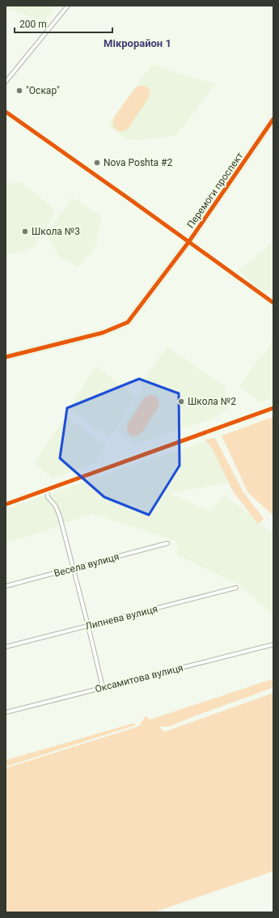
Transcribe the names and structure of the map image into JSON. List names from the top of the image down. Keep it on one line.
{"streets":{"street":["Перемоги проспект","Весела вулиця","Липнева вулиця","Оксамитова вулиця"]},"districts":["Мікрорайон 1"],"places":["\"Оскар\"","Nova Poshta #2","Школа №3","Школа №2"],"scale_bar":"200 m"}
